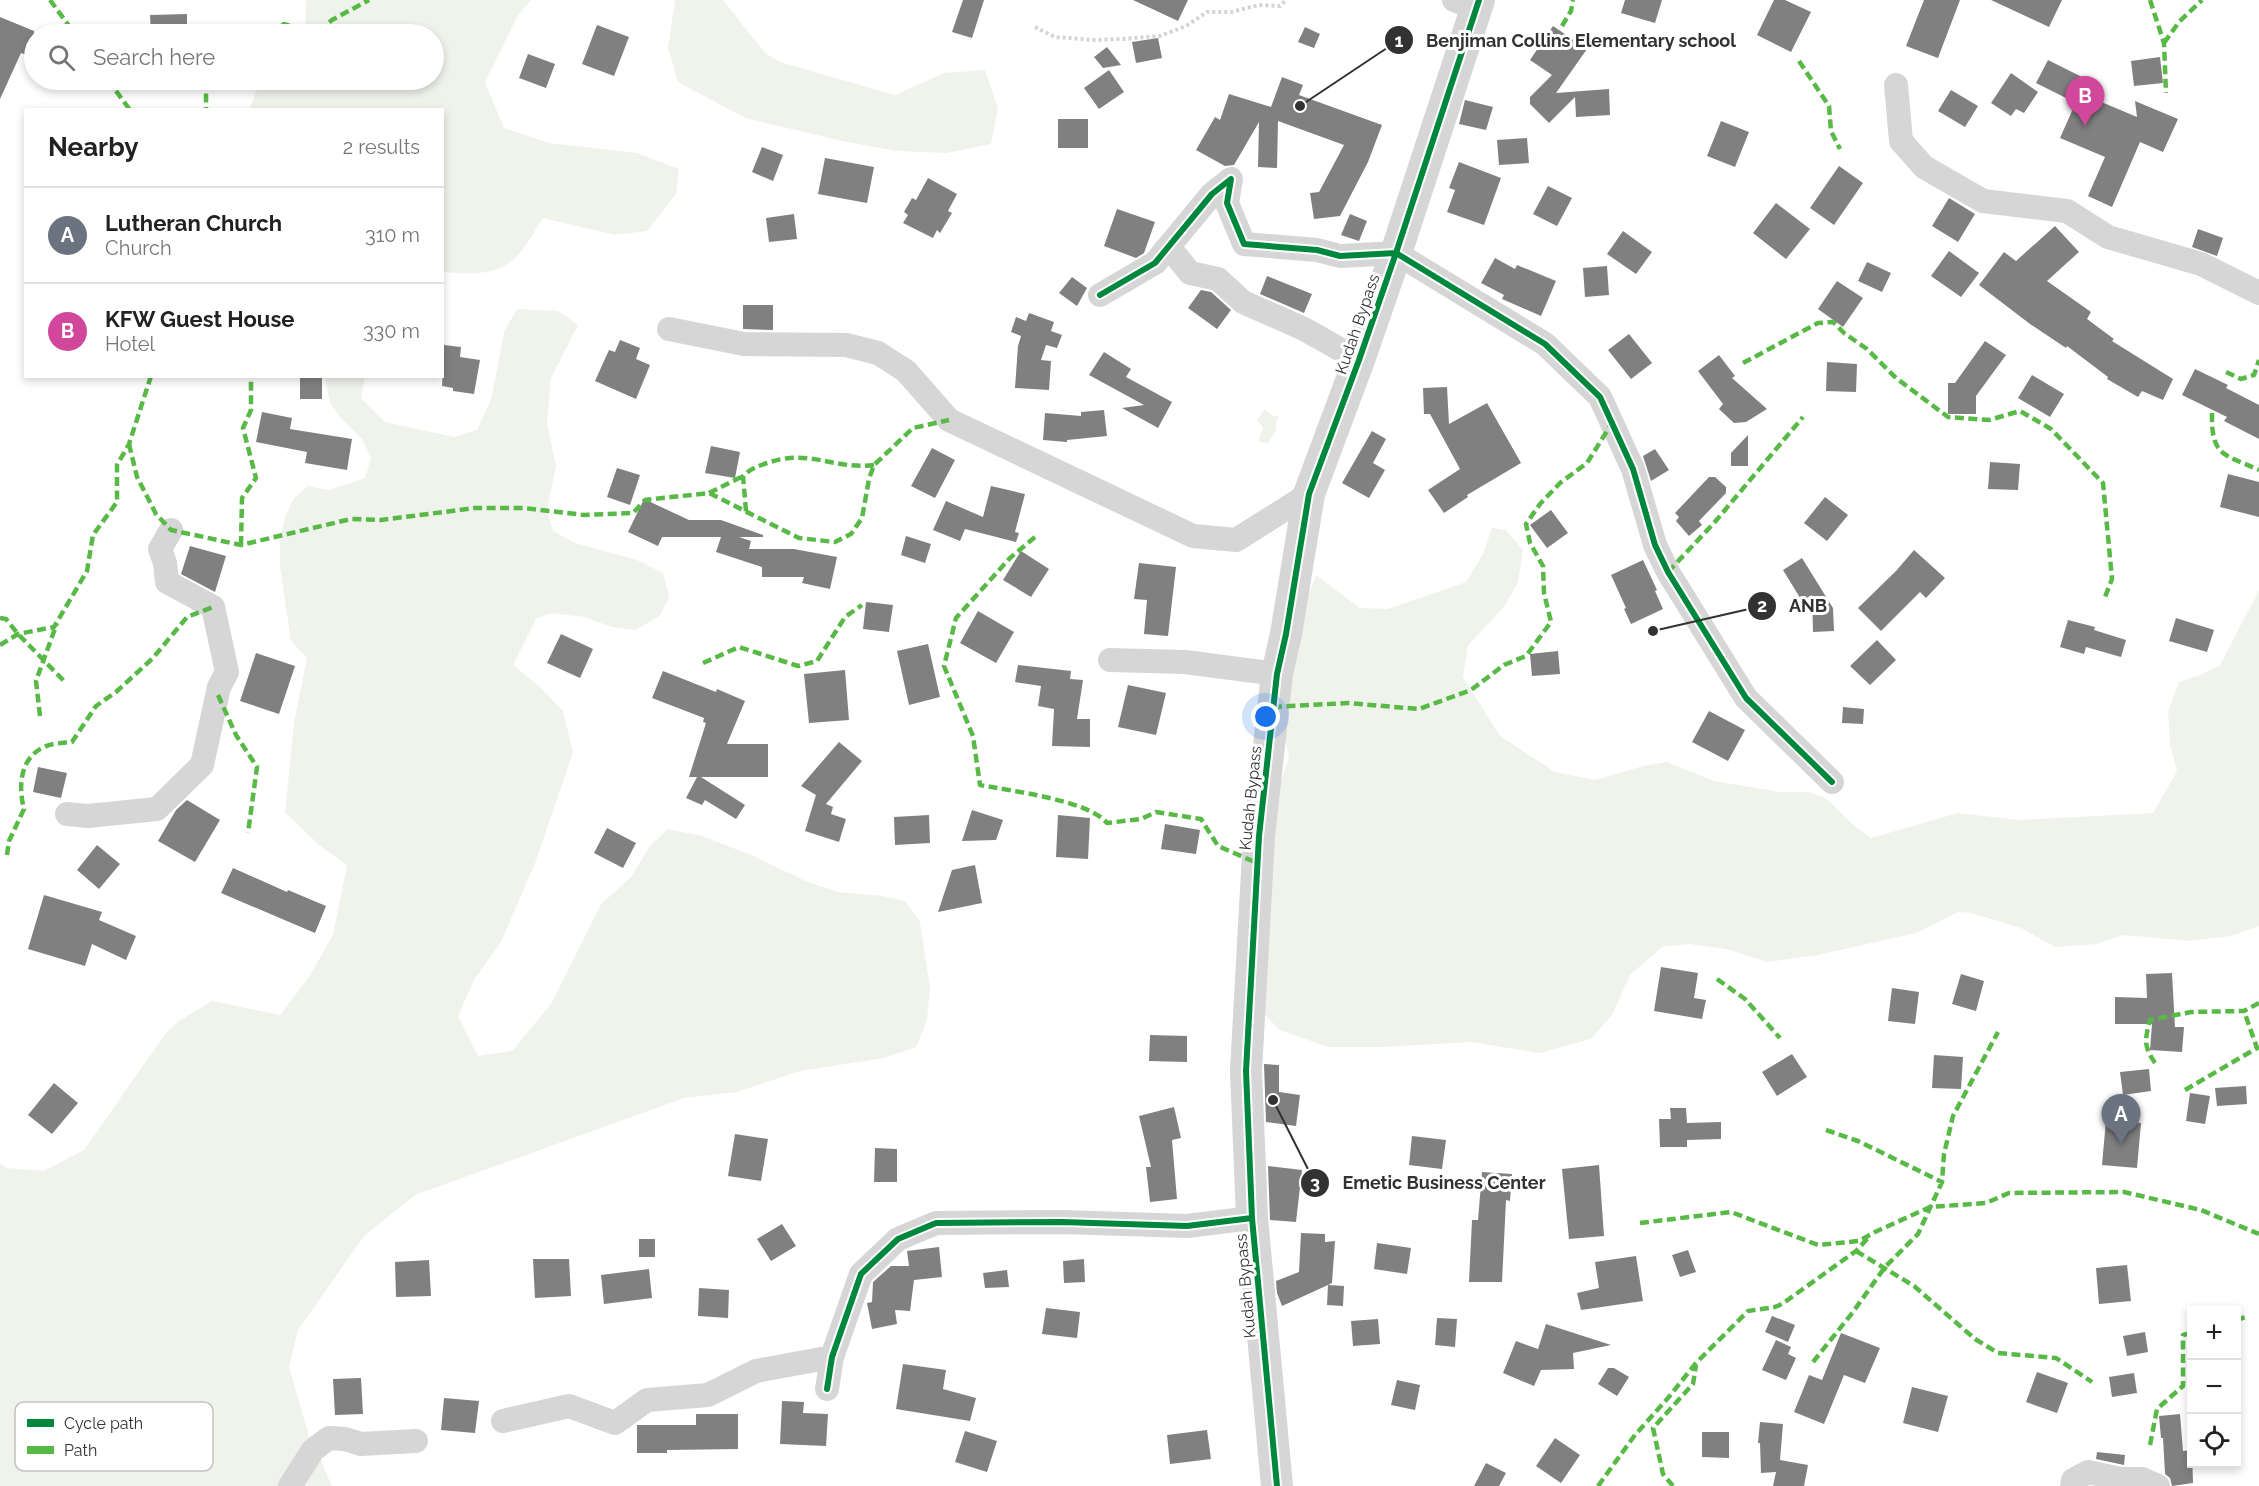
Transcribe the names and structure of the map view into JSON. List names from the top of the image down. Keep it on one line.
{"streets":{"street":["Kudah Bypass"]},"places":["Benjiman Collins Elementary school","ANB","Emetic Business Center"],"legend":["Cycle path","Path"],"page":{"search":"Search here","pins":["B","A"],"heading":["Nearby","2 results"],"list":[{"mark":"A","name":"Lutheran Church","note":"Church","value":"310 m"},{"mark":"B","name":"KFW Guest House","note":"Hotel","value":"330 m"}],"map_buttons":["+","−"]}}
